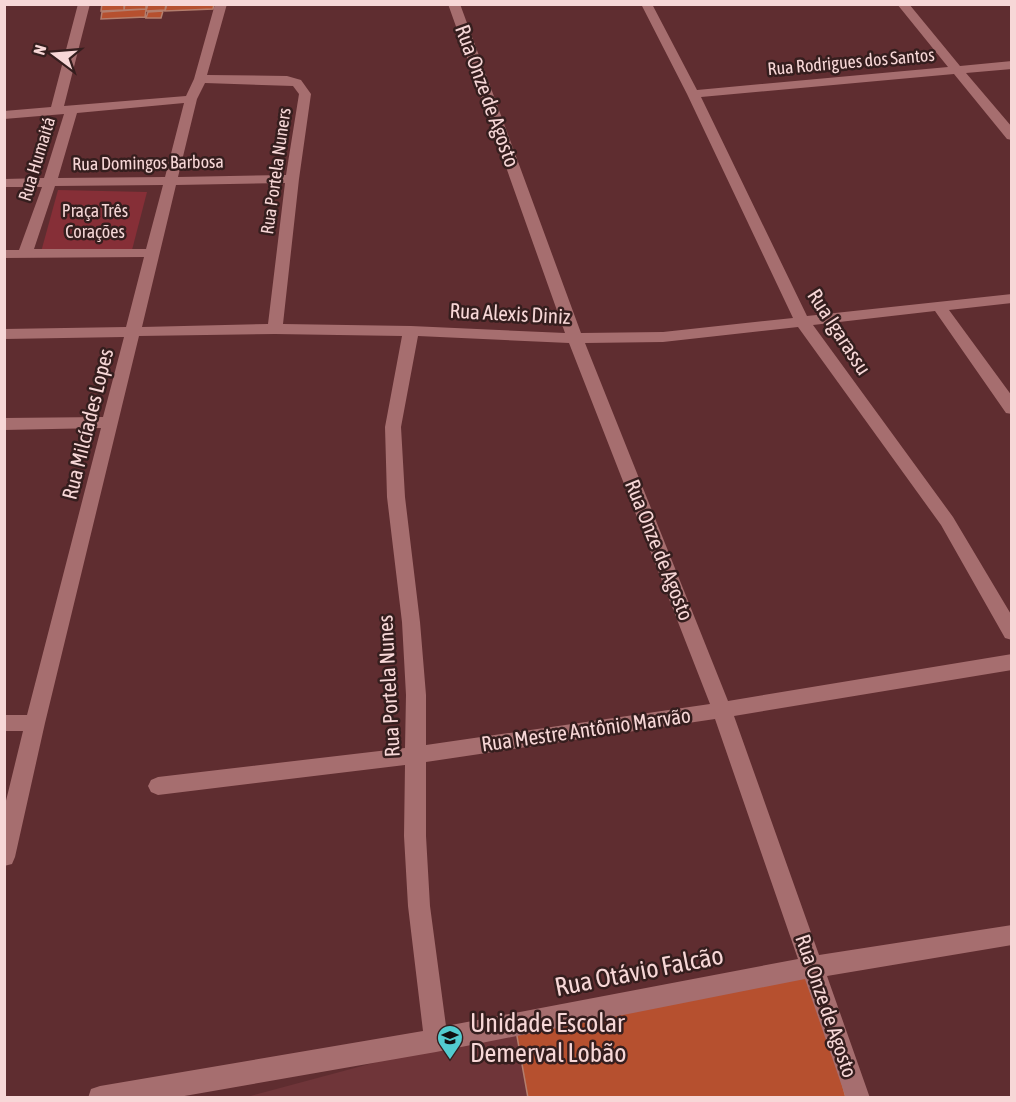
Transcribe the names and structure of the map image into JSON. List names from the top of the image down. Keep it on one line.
{"streets":{"street":["Rua Rodrigues dos Santos","Rua Onze de Agosto","Rua Humaitá","Rua Domingos Barbosa","Rua Portela Nuners","Rua Alexis Diniz","Rua Igarassu","Rua Milcíades Lopes","Rua Portela Nunes","Rua Mestre Antônio Marvão","Rua Otávio Falcão"]},"crossings":[["Rua Rodrigues dos Santos","Rua Igarassu"],["Rua Onze de Agosto","Rua Alexis Diniz"],["Rua Onze de Agosto","Rua Mestre Antônio Marvão"],["Rua Onze de Agosto","Rua Otávio Falcão"],["Rua Humaitá","Rua Domingos Barbosa"],["Rua Domingos Barbosa","Rua Portela Nuners"],["Rua Domingos Barbosa","Rua Milcíades Lopes"],["Rua Portela Nuners","Rua Alexis Diniz"],["Rua Portela Nuners","Rua Milcíades Lopes"],["Rua Alexis Diniz","Rua Igarassu"],["Rua Alexis Diniz","Rua Milcíades Lopes"],["Rua Alexis Diniz","Rua Portela Nunes"],["Rua Portela Nunes","Rua Mestre Antônio Marvão"],["Rua Portela Nunes","Rua Otávio Falcão"]],"parks":["Praça Três Corações"],"places":{"school or university":["Unidade Escolar Demerval Lobão"]},"north":"left"}
